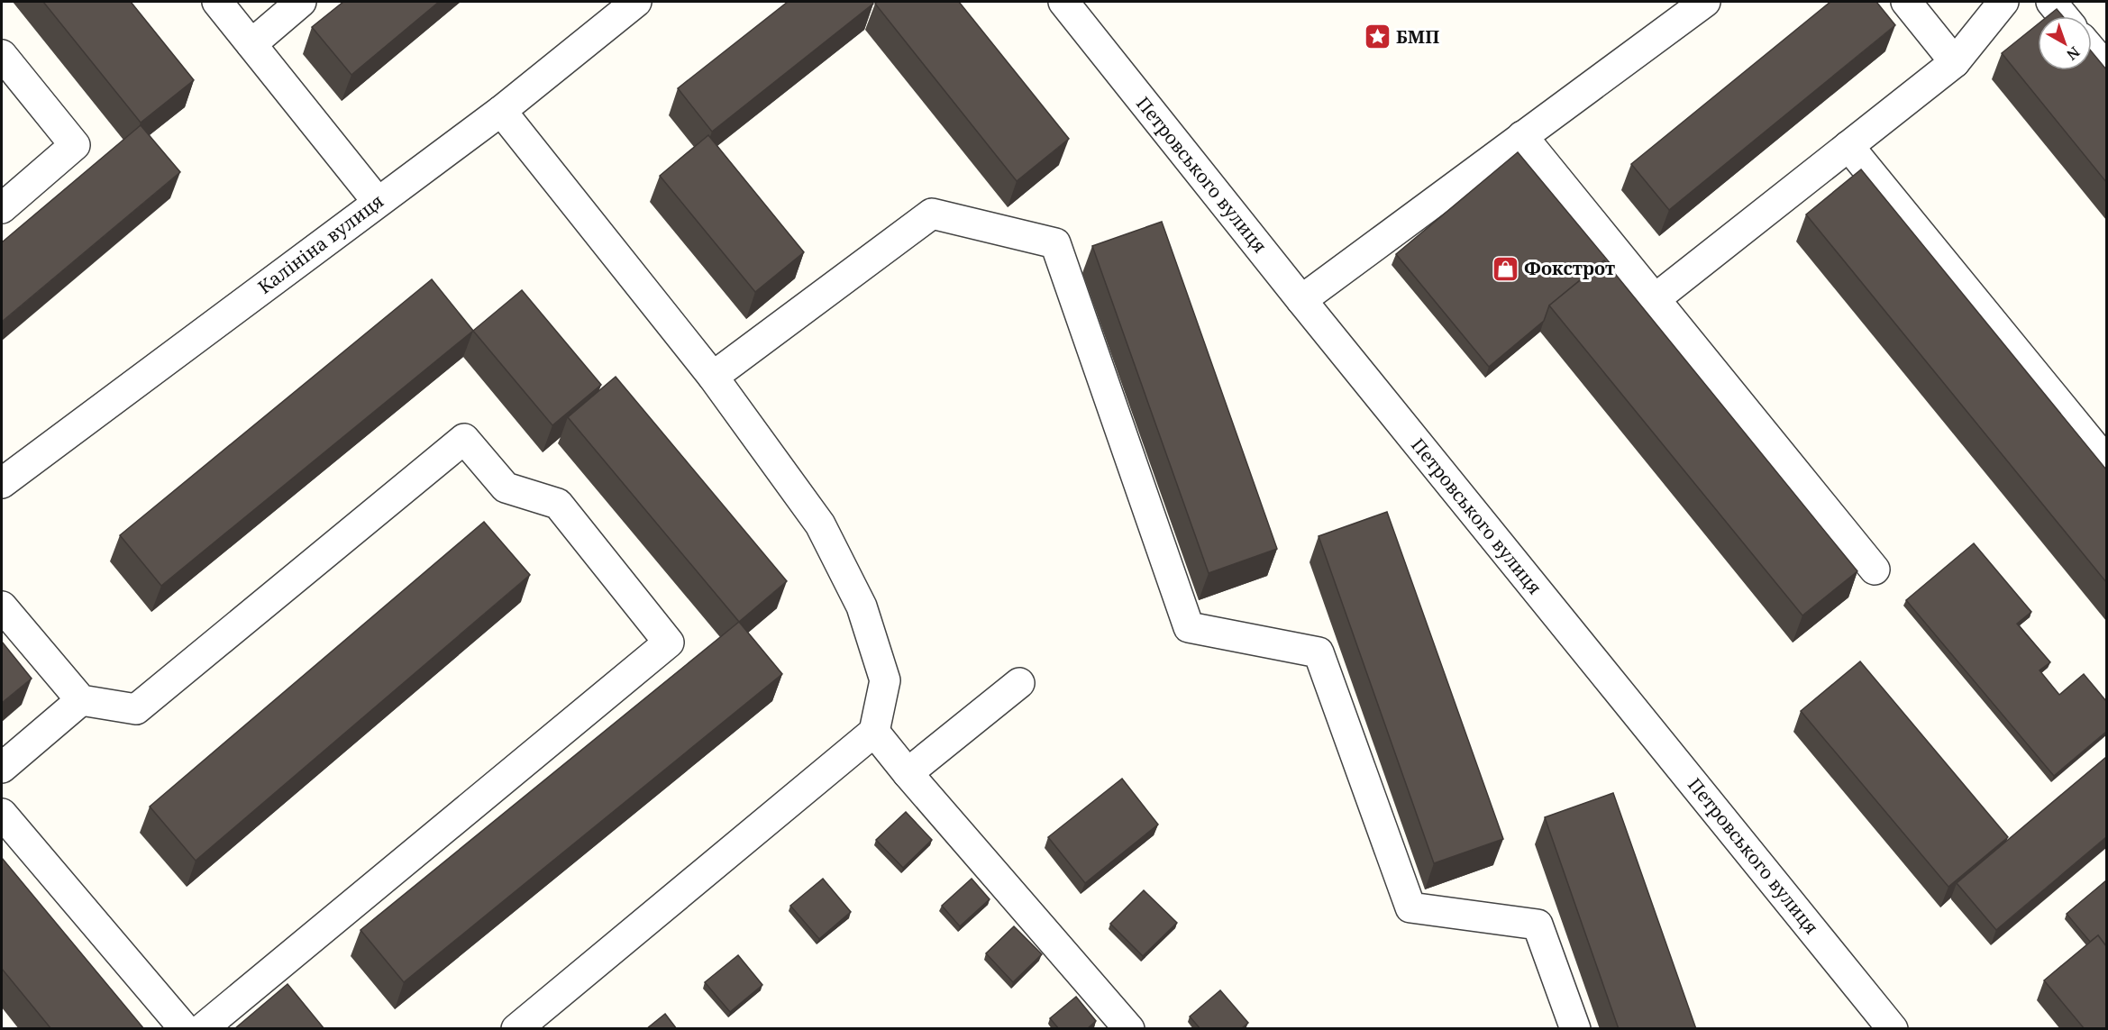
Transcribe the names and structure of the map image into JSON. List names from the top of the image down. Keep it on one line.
{"streets":{"street":["Петровського вулиця","Калініна вулиця"]},"places":{"place":["БМП"],"shop":["Фокстрот"]},"north":"bottom right"}
